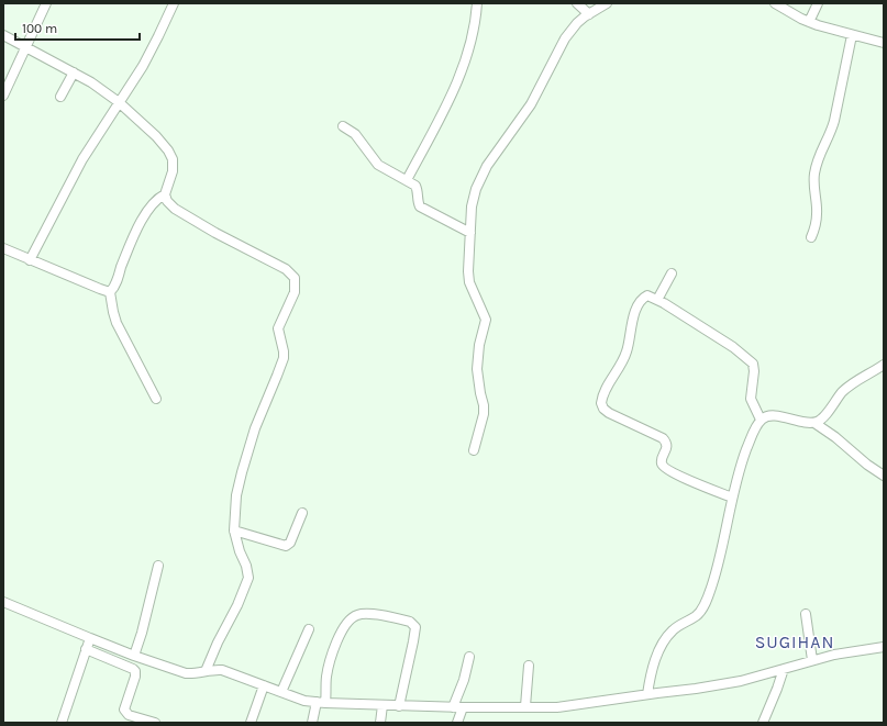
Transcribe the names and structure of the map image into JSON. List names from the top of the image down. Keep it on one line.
{"districts":["SUGIHAN"],"scale_bar":"100 m"}
